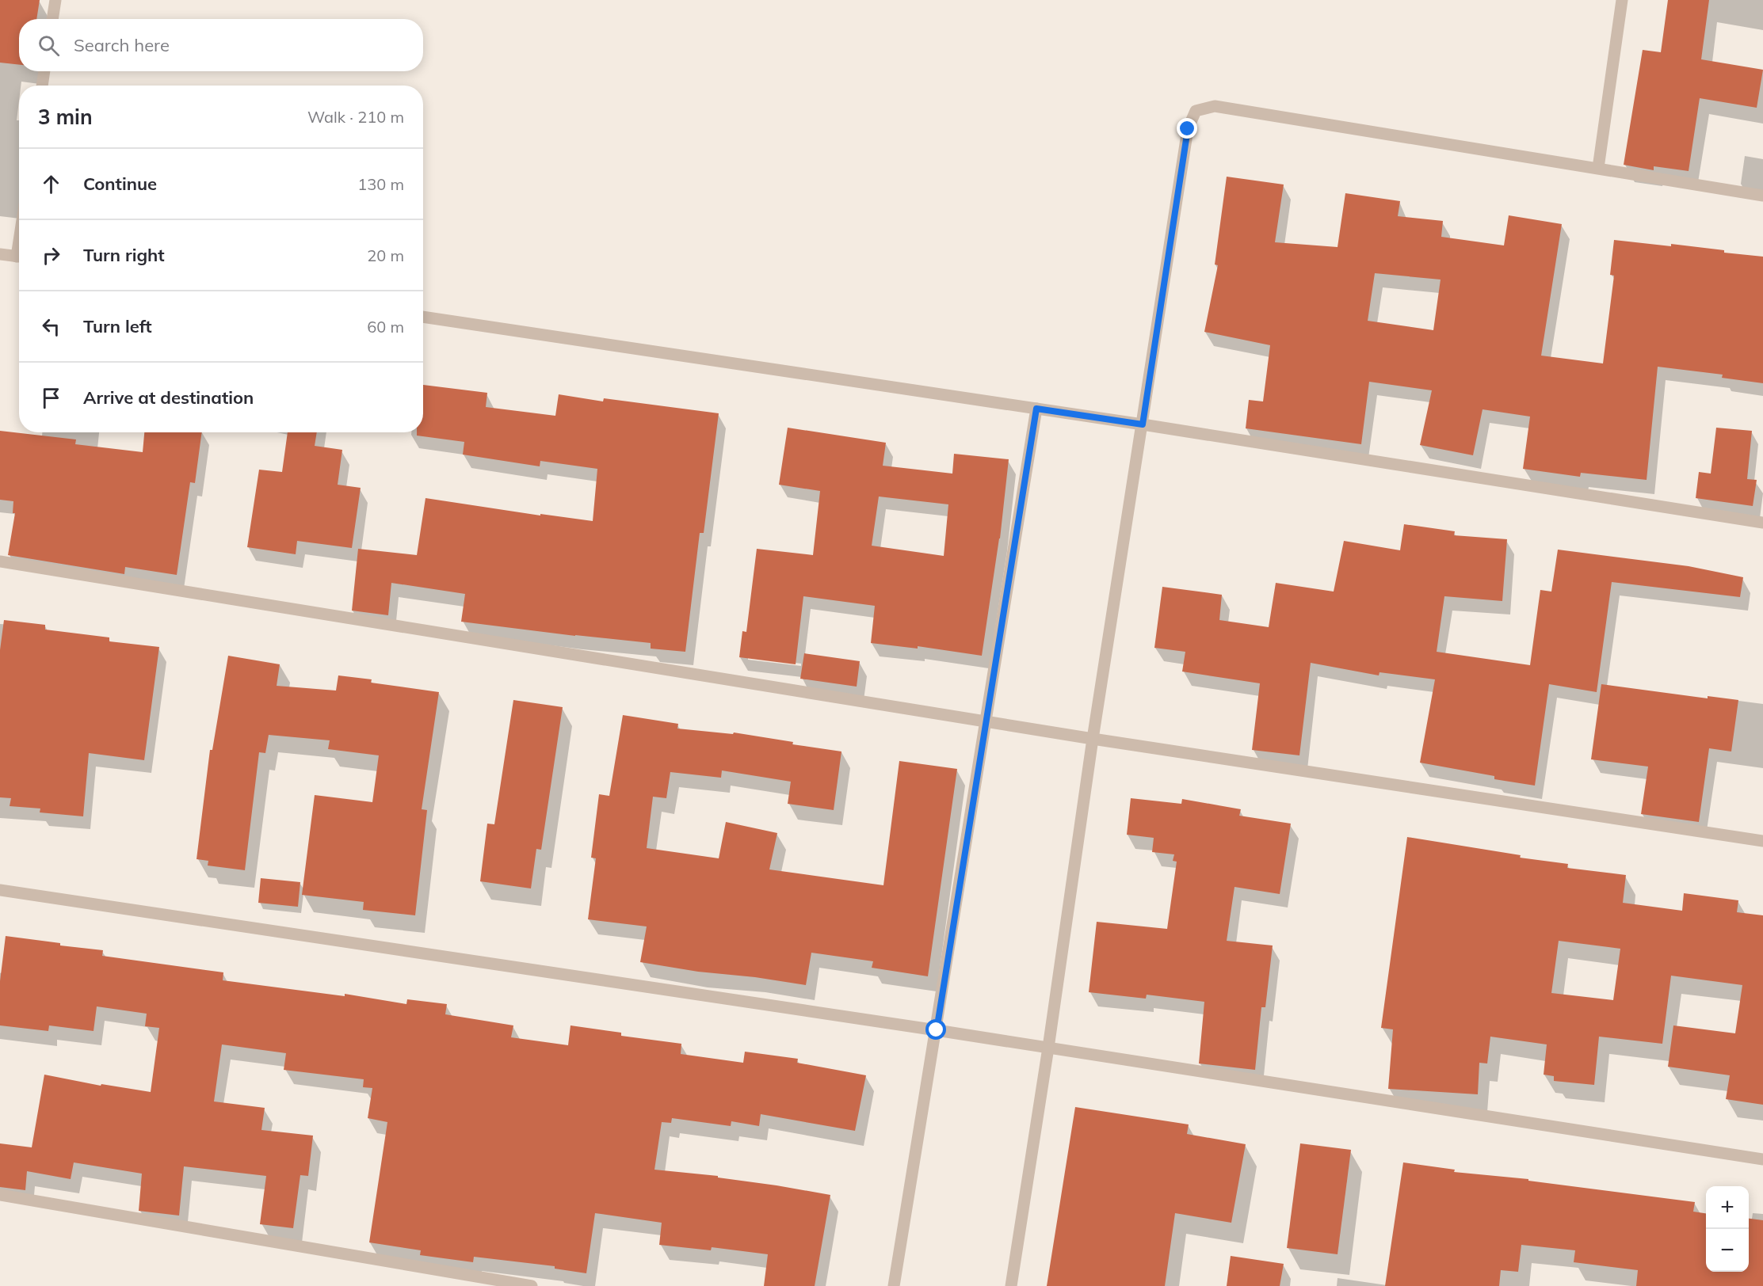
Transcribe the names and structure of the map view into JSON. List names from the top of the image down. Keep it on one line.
{"page":{"search":"Search here","heading":["3 min","Walk · 210 m"],"list":[["Continue","130 m"],["Turn right","20 m"],["Turn left","60 m"],"Arrive at destination"],"map_buttons":["+","−"]}}
